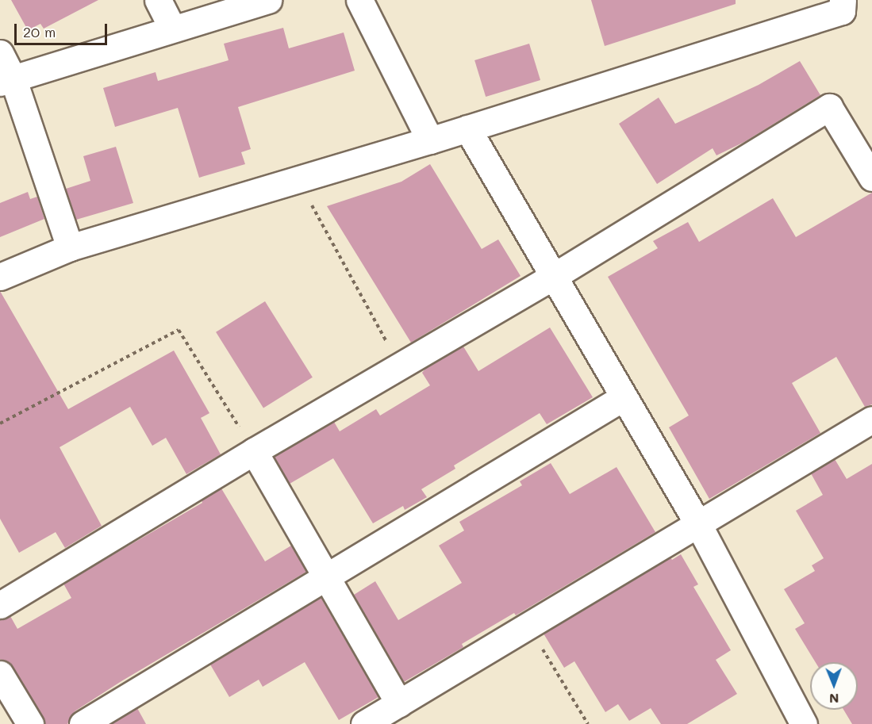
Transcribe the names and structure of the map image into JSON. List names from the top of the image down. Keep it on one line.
{"scale_bar":"20 m","north":"bottom"}
